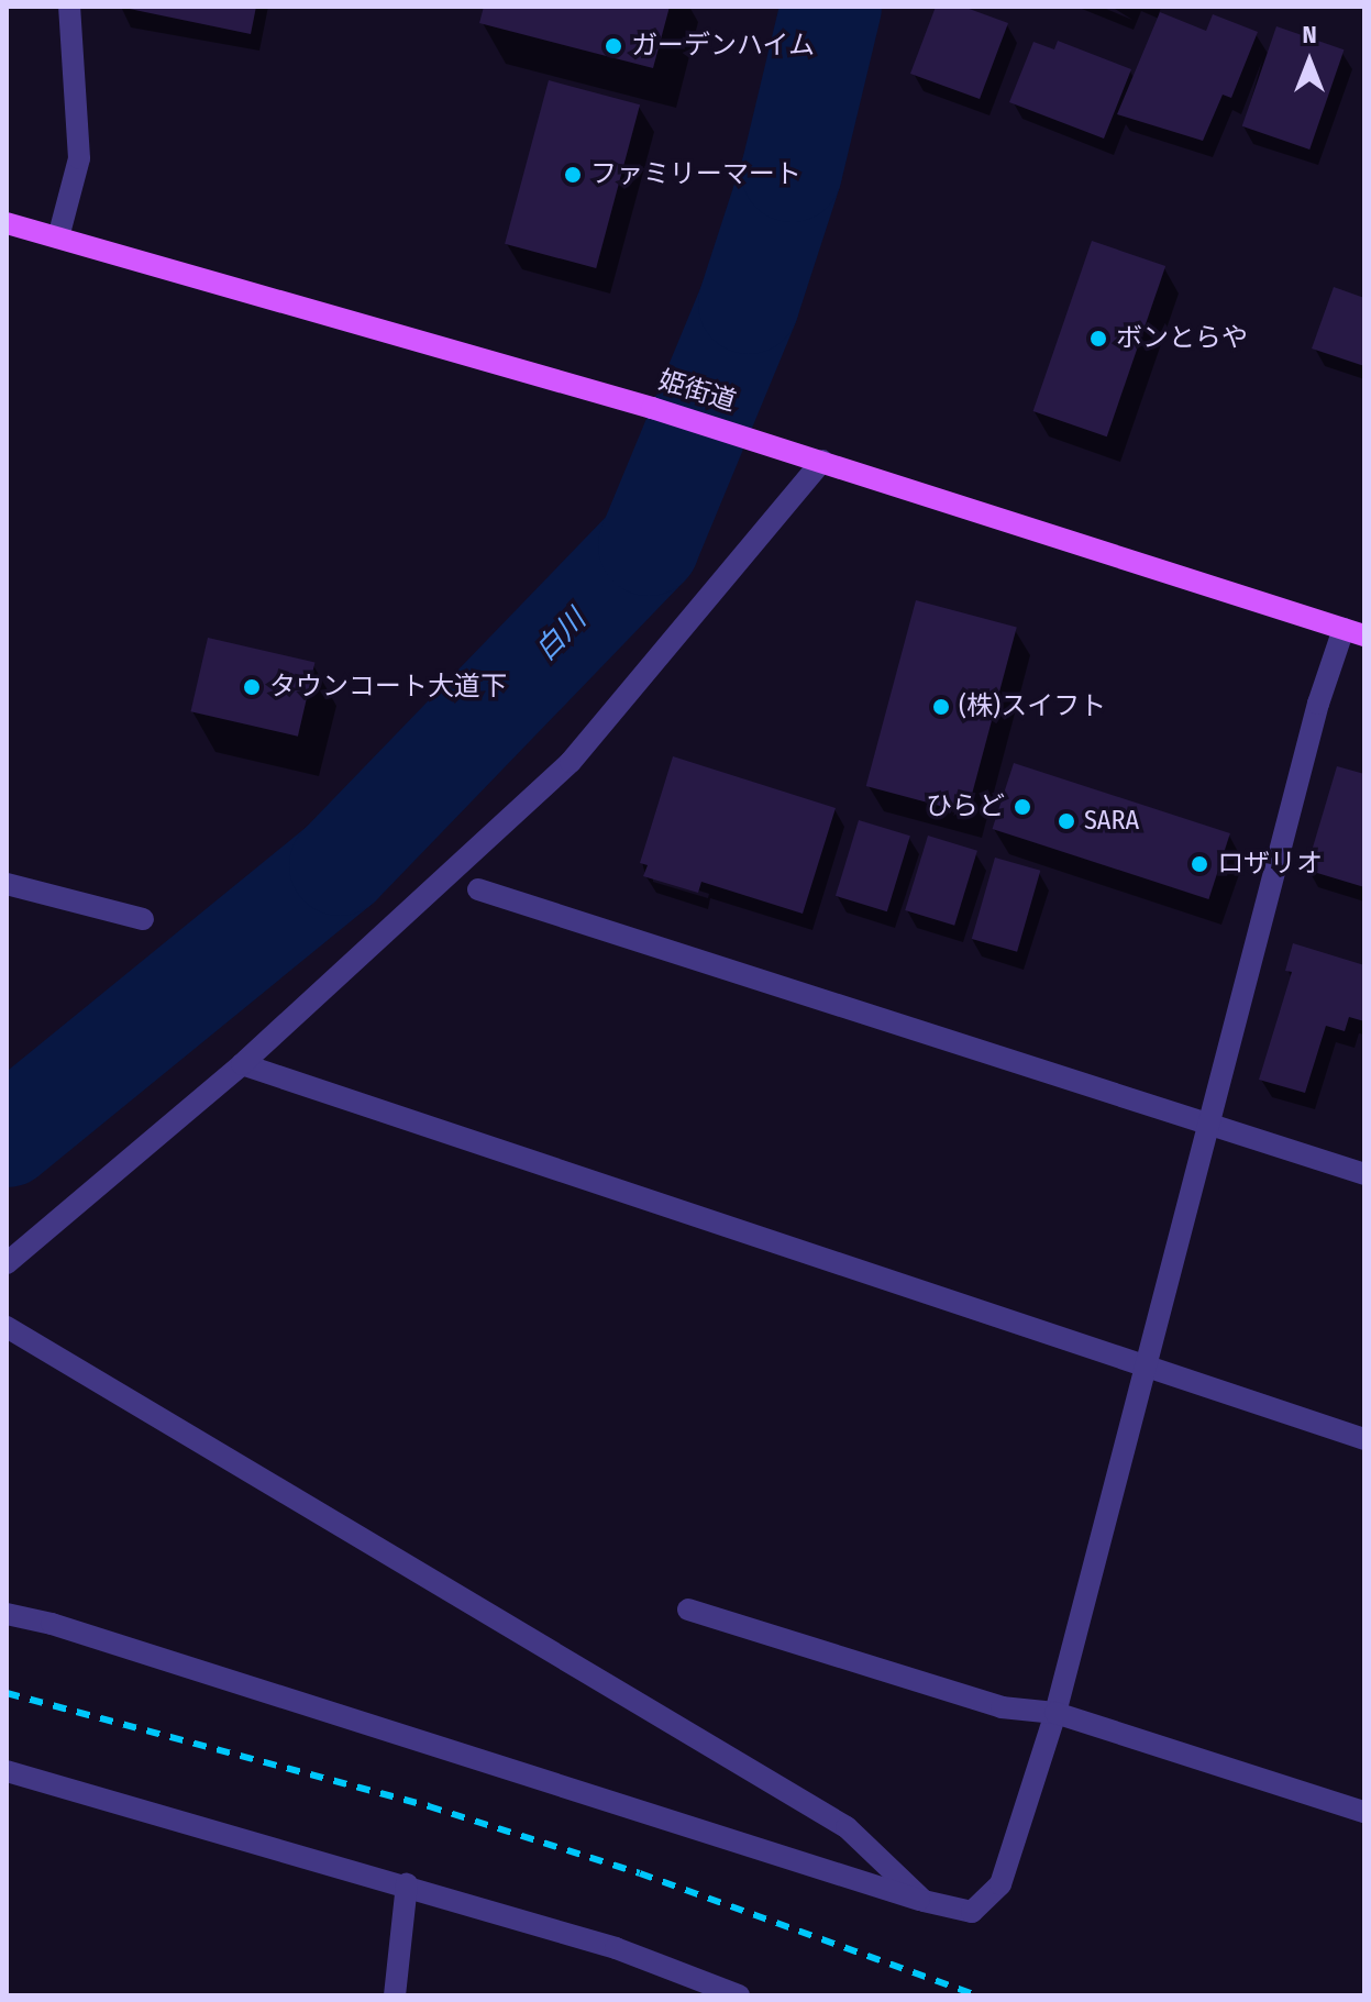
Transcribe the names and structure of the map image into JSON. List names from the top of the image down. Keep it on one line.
{"streets":{"main road":["姫街道"]},"water":["白川"],"places":["ガーデンハイム","ファミリーマート","ボンとらや","タウンコート大道下","(株)スイフト","ひらど","SARA","ロザリオ"],"north":"top"}
